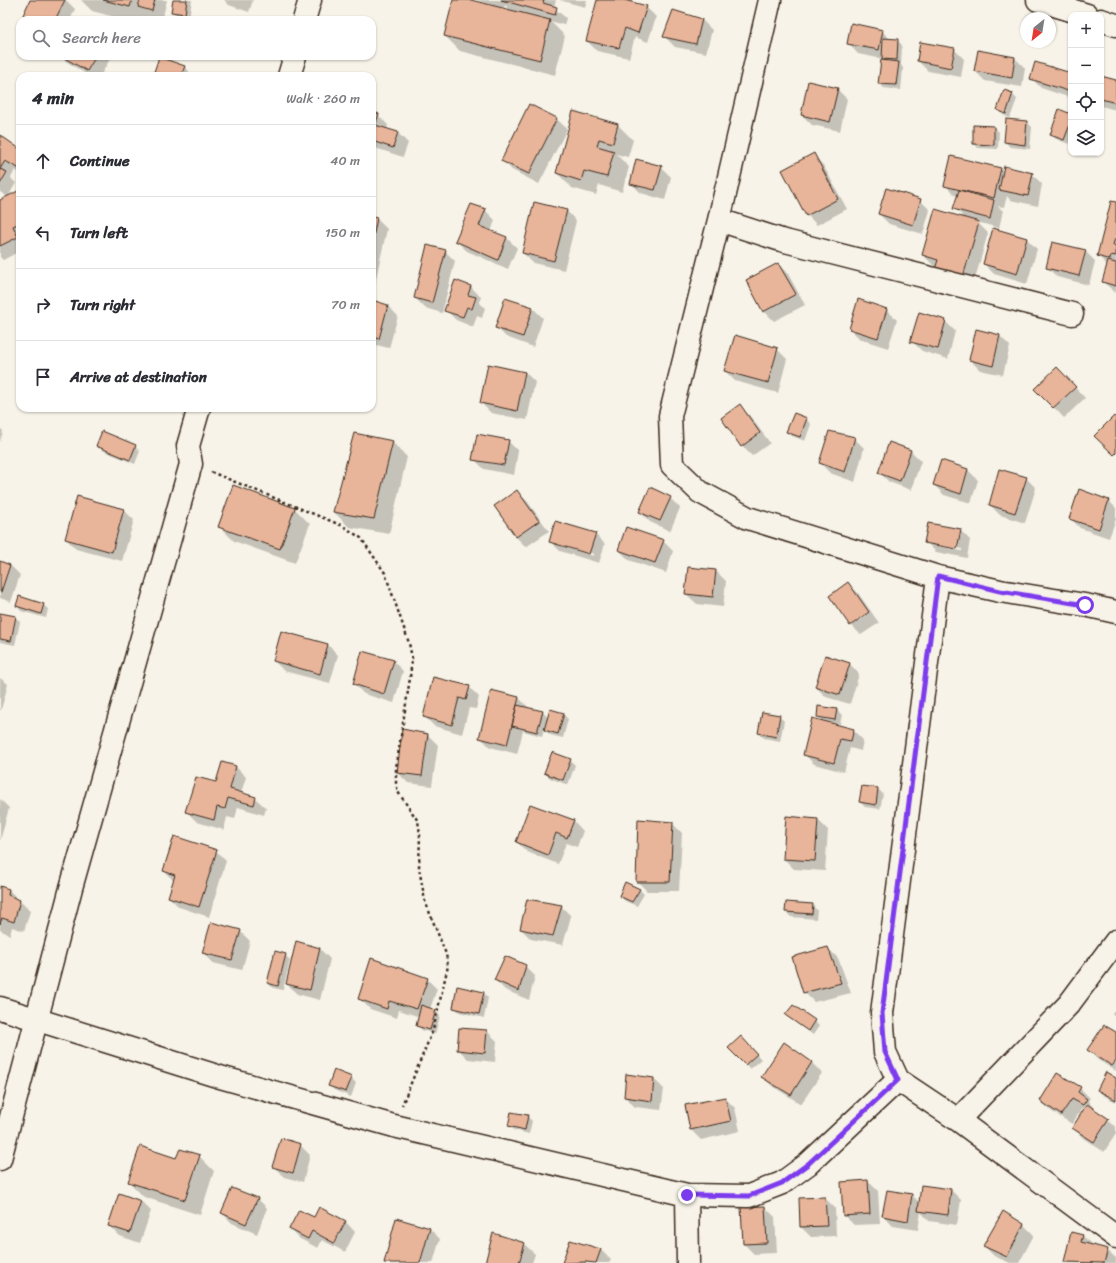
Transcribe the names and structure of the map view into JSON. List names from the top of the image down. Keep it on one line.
{"north":"bottom left","page":{"map_buttons":["+","−"],"search":"Search here","heading":["4 min","Walk · 260 m"],"list":[["Continue","40 m"],["Turn left","150 m"],["Turn right","70 m"],"Arrive at destination"]}}
